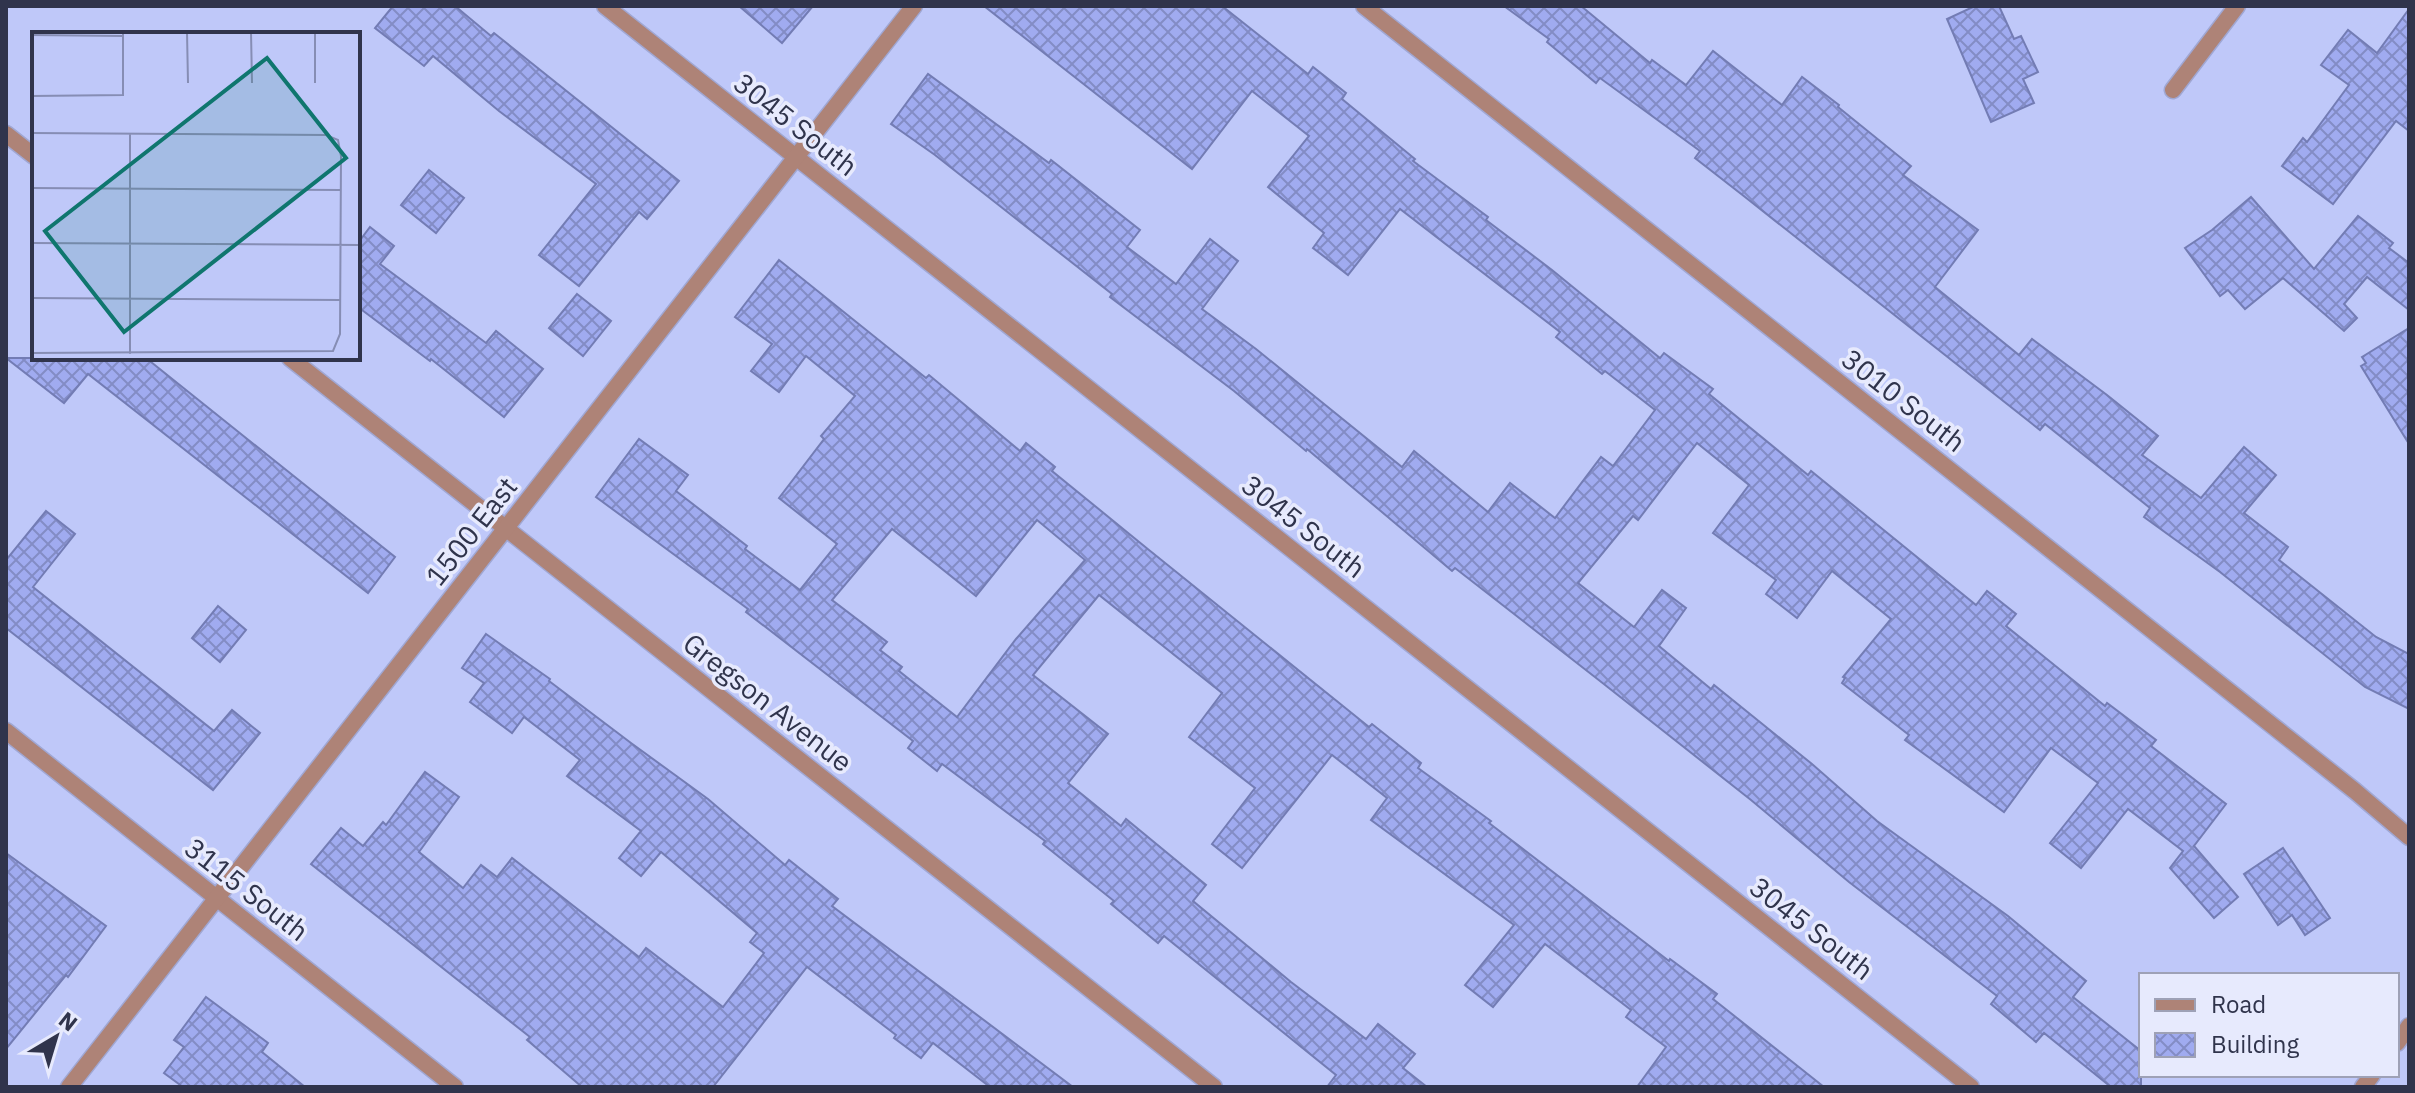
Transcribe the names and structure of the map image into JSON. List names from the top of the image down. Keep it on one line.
{"streets":{"street":["3045 South","3010 South","1500 East","Gregson Avenue","3115 South"]},"crossings":[["3045 South","1500 East"],["1500 East","Gregson Avenue"],["1500 East","3115 South"]],"legend":["Road","Building"],"north":"top right"}
